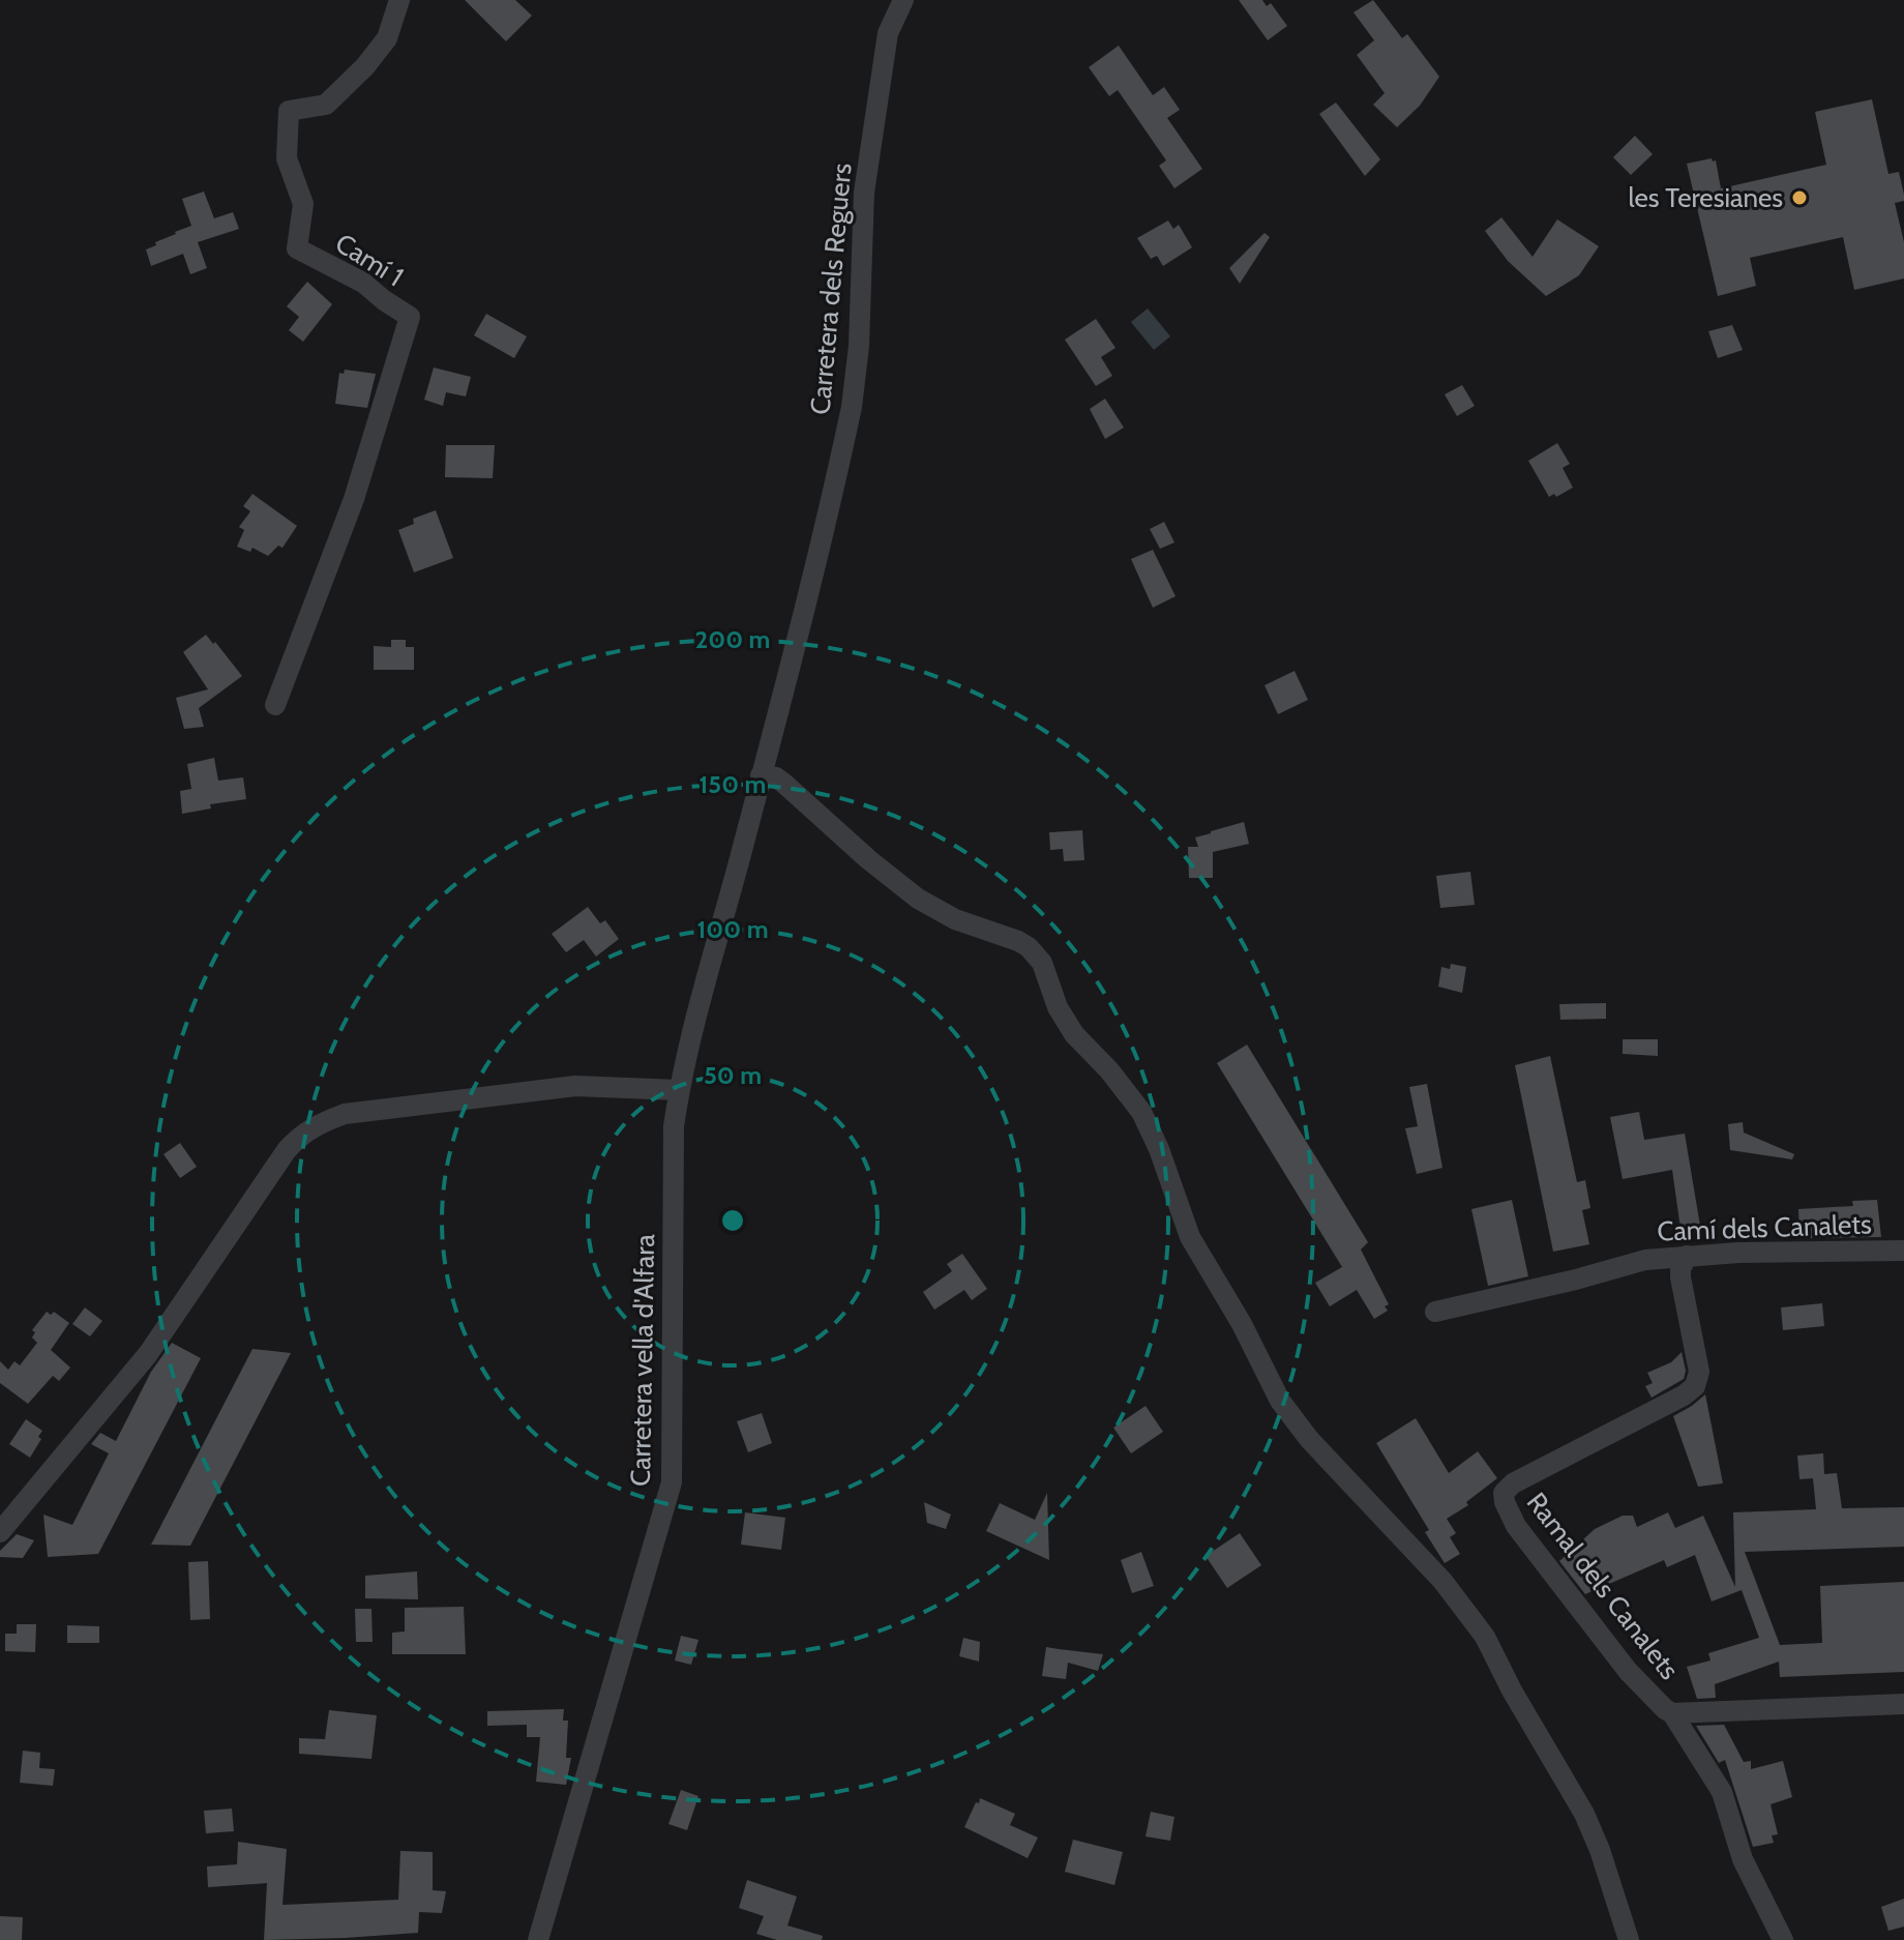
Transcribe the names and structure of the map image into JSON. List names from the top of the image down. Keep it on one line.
{"streets":{"street":["Camí 1","Carretera dels Reguers","Camí dels Canalets","Carretera vella d'Alfara","Ramal dels Canalets"]},"crossings":[["Carretera dels Reguers","Carretera vella d'Alfara"],["Camí dels Canalets","Ramal dels Canalets"]],"places":["les Teresianes"],"rings":["200 m","150 m","100 m","50 m"]}
